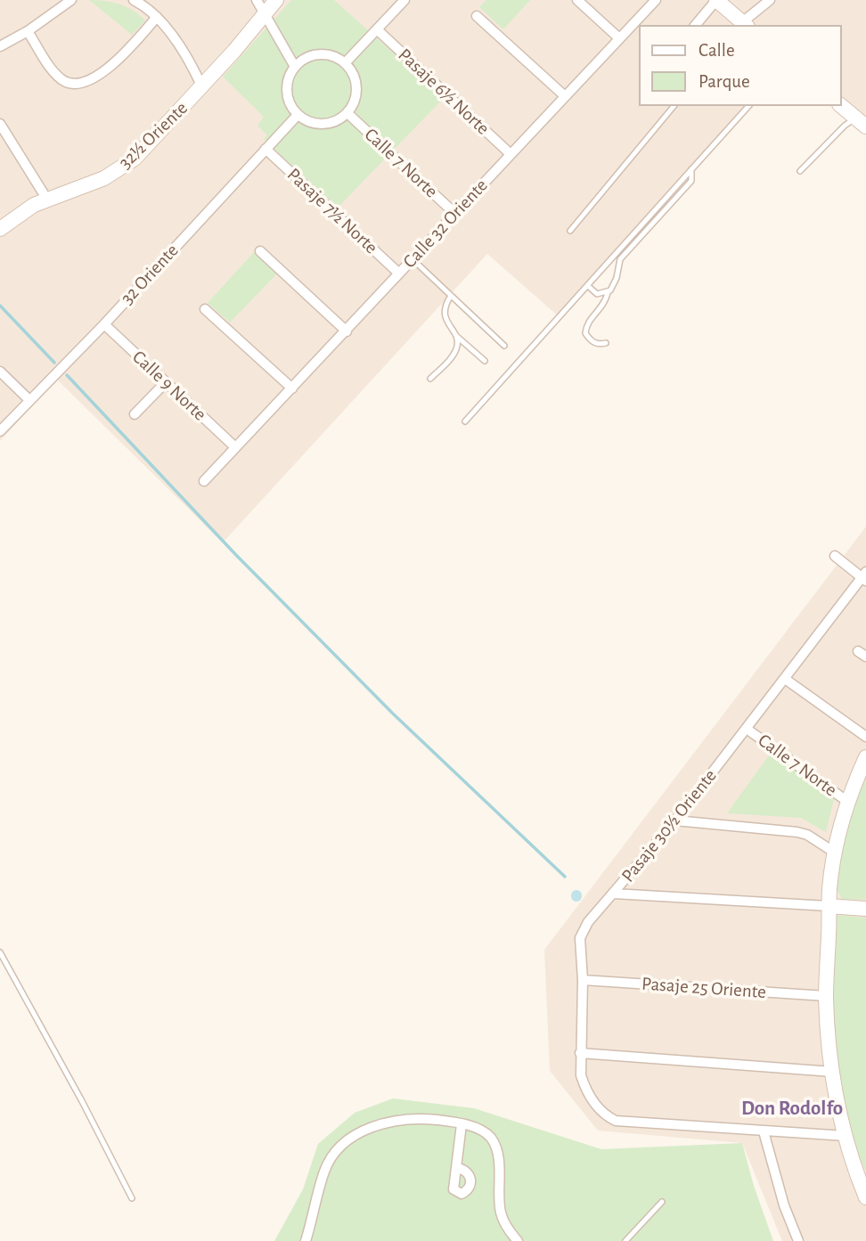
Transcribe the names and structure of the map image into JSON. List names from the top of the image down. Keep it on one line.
{"streets":{"street":["Pasaje 6½ Norte","32½ Oriente","Calle 7 Norte","Pasaje 7½ Norte","Calle 32 Oriente","32 Oriente","Calle 9 Norte","Pasaje 30½ Oriente","Pasaje 25 Oriente"]},"crossings":[["Pasaje 6½ Norte","Calle 32 Oriente"],["Calle 7 Norte","Calle 32 Oriente"],["Calle 7 Norte","32 Oriente"],["Calle 7 Norte","Pasaje 30½ Oriente"],["Pasaje 7½ Norte","Calle 32 Oriente"],["Pasaje 7½ Norte","32 Oriente"],["Calle 32 Oriente","Calle 9 Norte"],["32 Oriente","Calle 9 Norte"],["Pasaje 30½ Oriente","Pasaje 25 Oriente"]],"districts":["Don Rodolfo"],"legend":["Calle","Parque"]}
